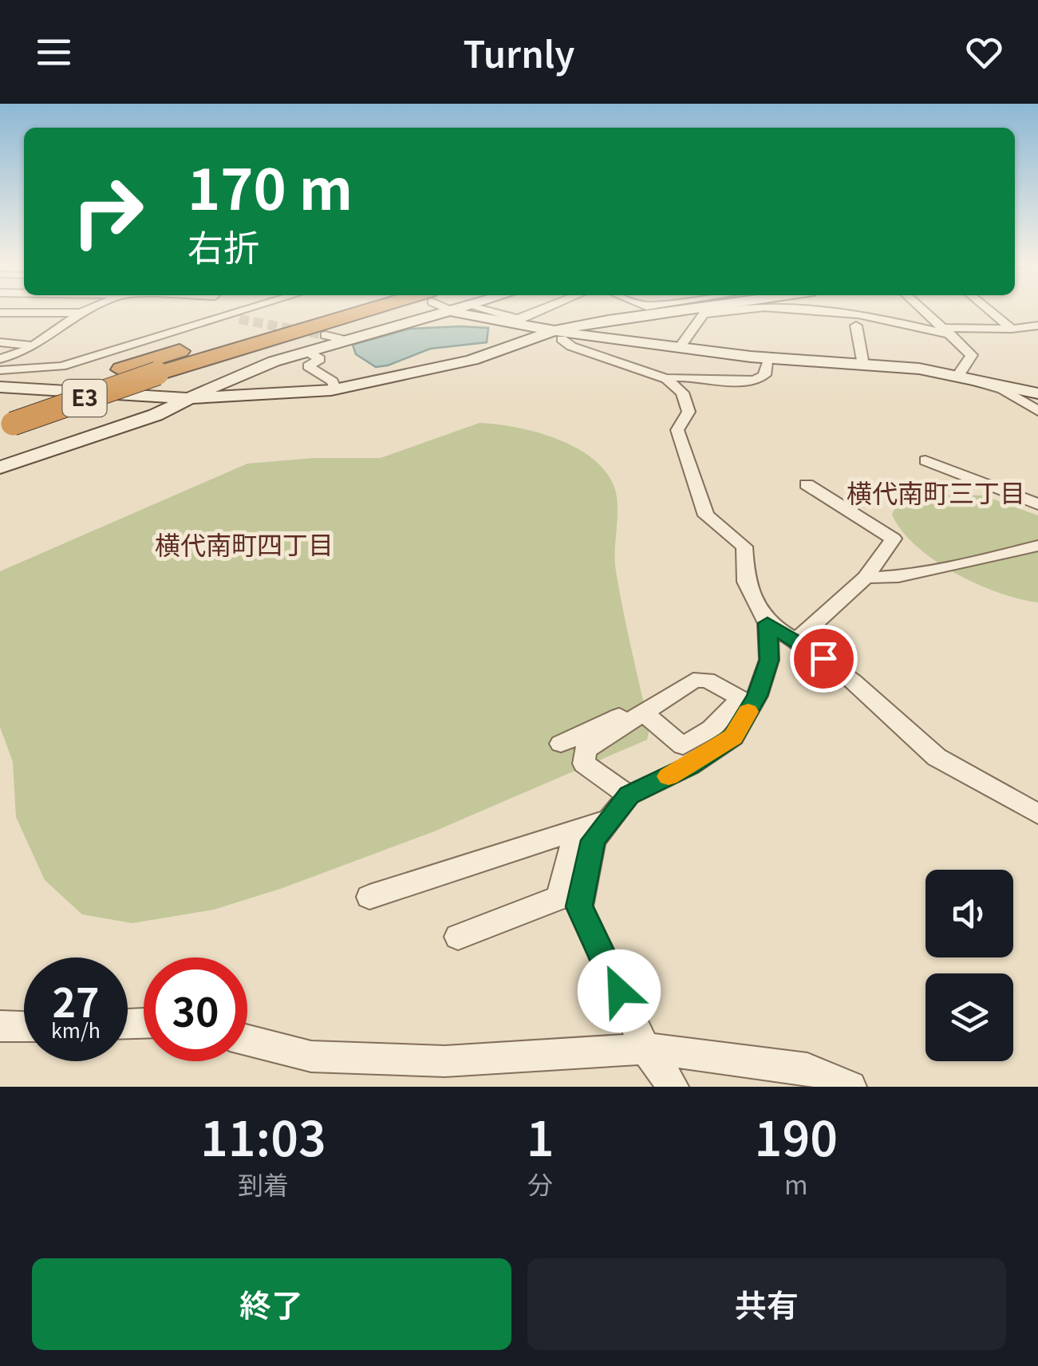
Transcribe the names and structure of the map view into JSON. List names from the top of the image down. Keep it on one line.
{"streets":{"highway":["E3"]},"districts":["横代南町三丁目","横代南町四丁目"],"page":{"header":"Turnly","turn":["170 m","右折"],"speed":"27 km/h","limit":"30","eta":["11:03","到着","1","分","190","m"],"buttons":["終了","共有"]}}
